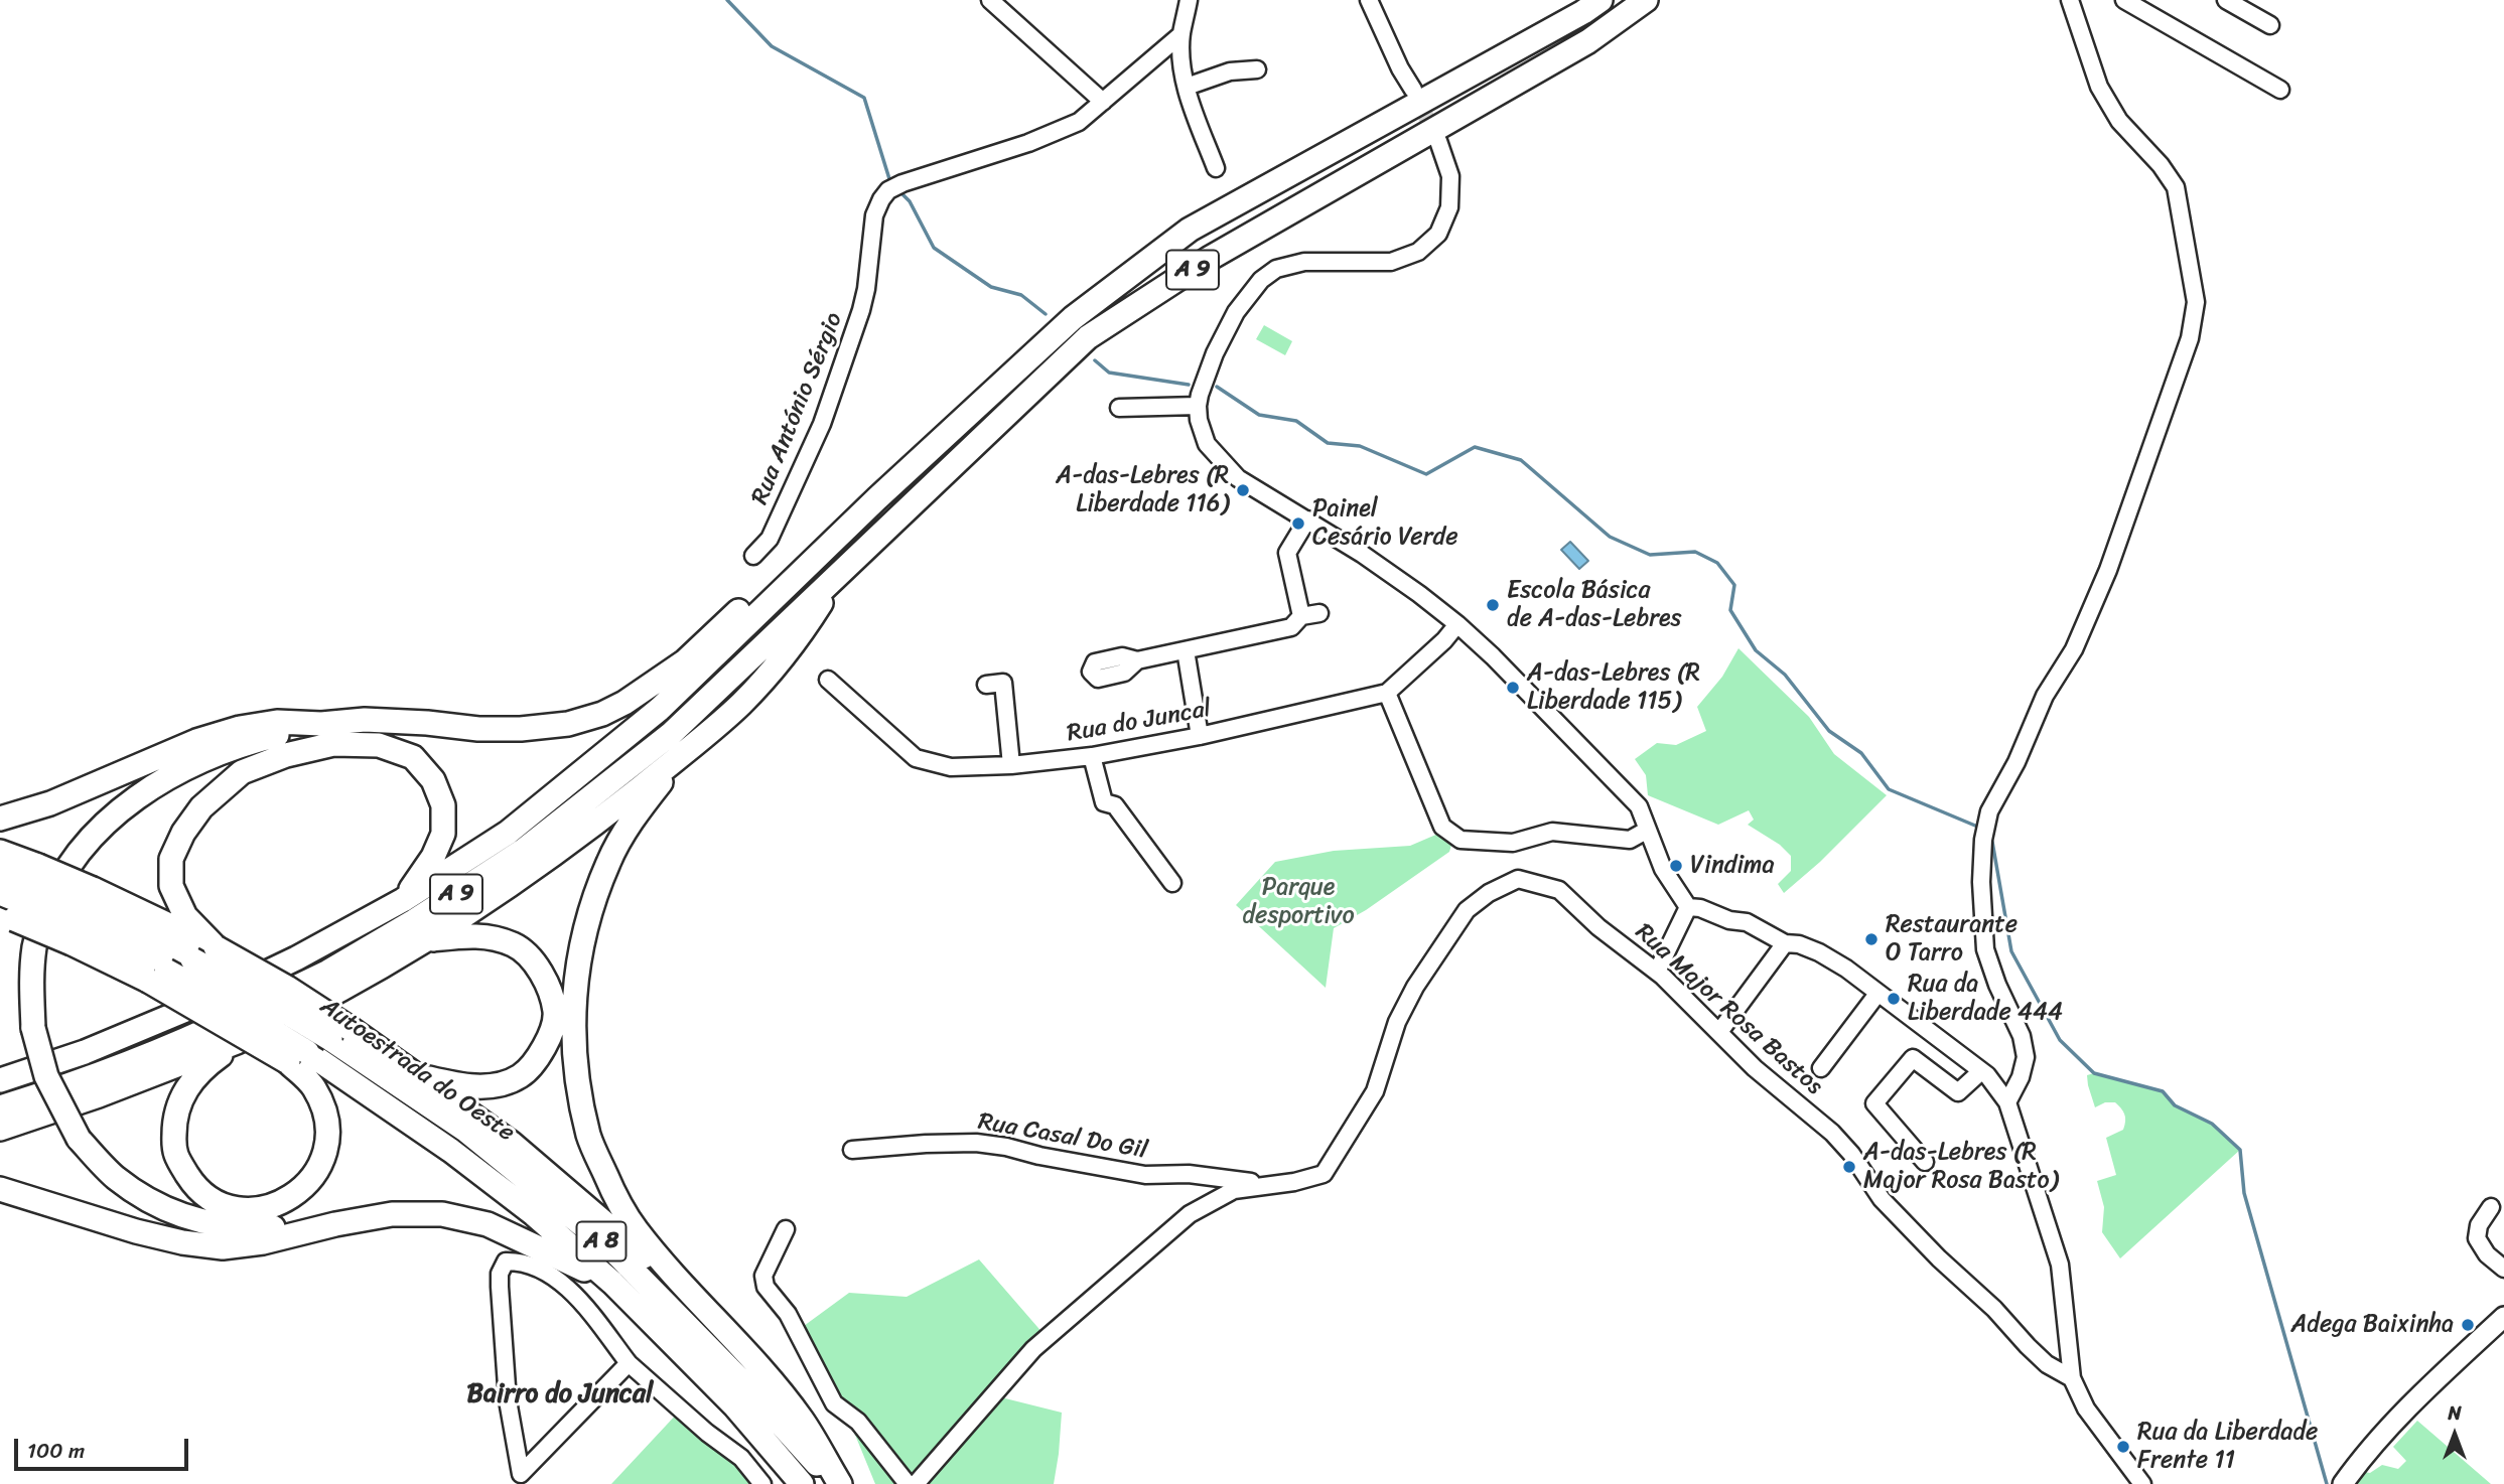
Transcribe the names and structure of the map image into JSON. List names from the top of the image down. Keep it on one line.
{"streets":{"highway":["A 9","Autoestrada do Oeste","A 8"],"street":["Rua António Sérgio","Rua do Juncal","Rua Major Rosa Bastos","Rua Casal Do Gil"]},"crossings":[["Rua Major Rosa Bastos","Rua Casal Do Gil"]],"districts":["Bairro do Juncal"],"parks":["Parque desportivo"],"places":["A-das-Lebres (R Liberdade 116)","Painel Cesário Verde","Escola Básica de A-das-Lebres","A-das-Lebres (R Liberdade 115)","Vindima","Restaurante O Tarro","Rua da Liberdade 444","A-das-Lebres (R Major Rosa Basto)","Adega Baixinha","Rua da Liberdade Frente 11"],"scale_bar":"100 m","north":"top"}
